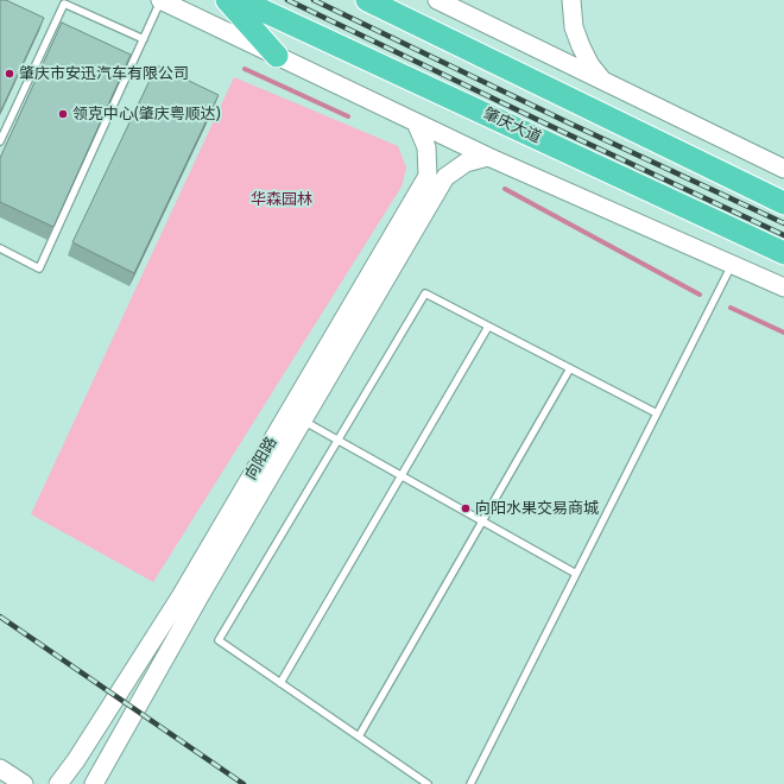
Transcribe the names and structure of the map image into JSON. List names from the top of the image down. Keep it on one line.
{"streets":{"highway":["肇庆大道"],"street":["向阳路"]},"parks":["华森园林"],"places":["肇庆市安迅汽车有限公司","领克中心(肇庆粤顺达)","向阳水果交易商城"]}
